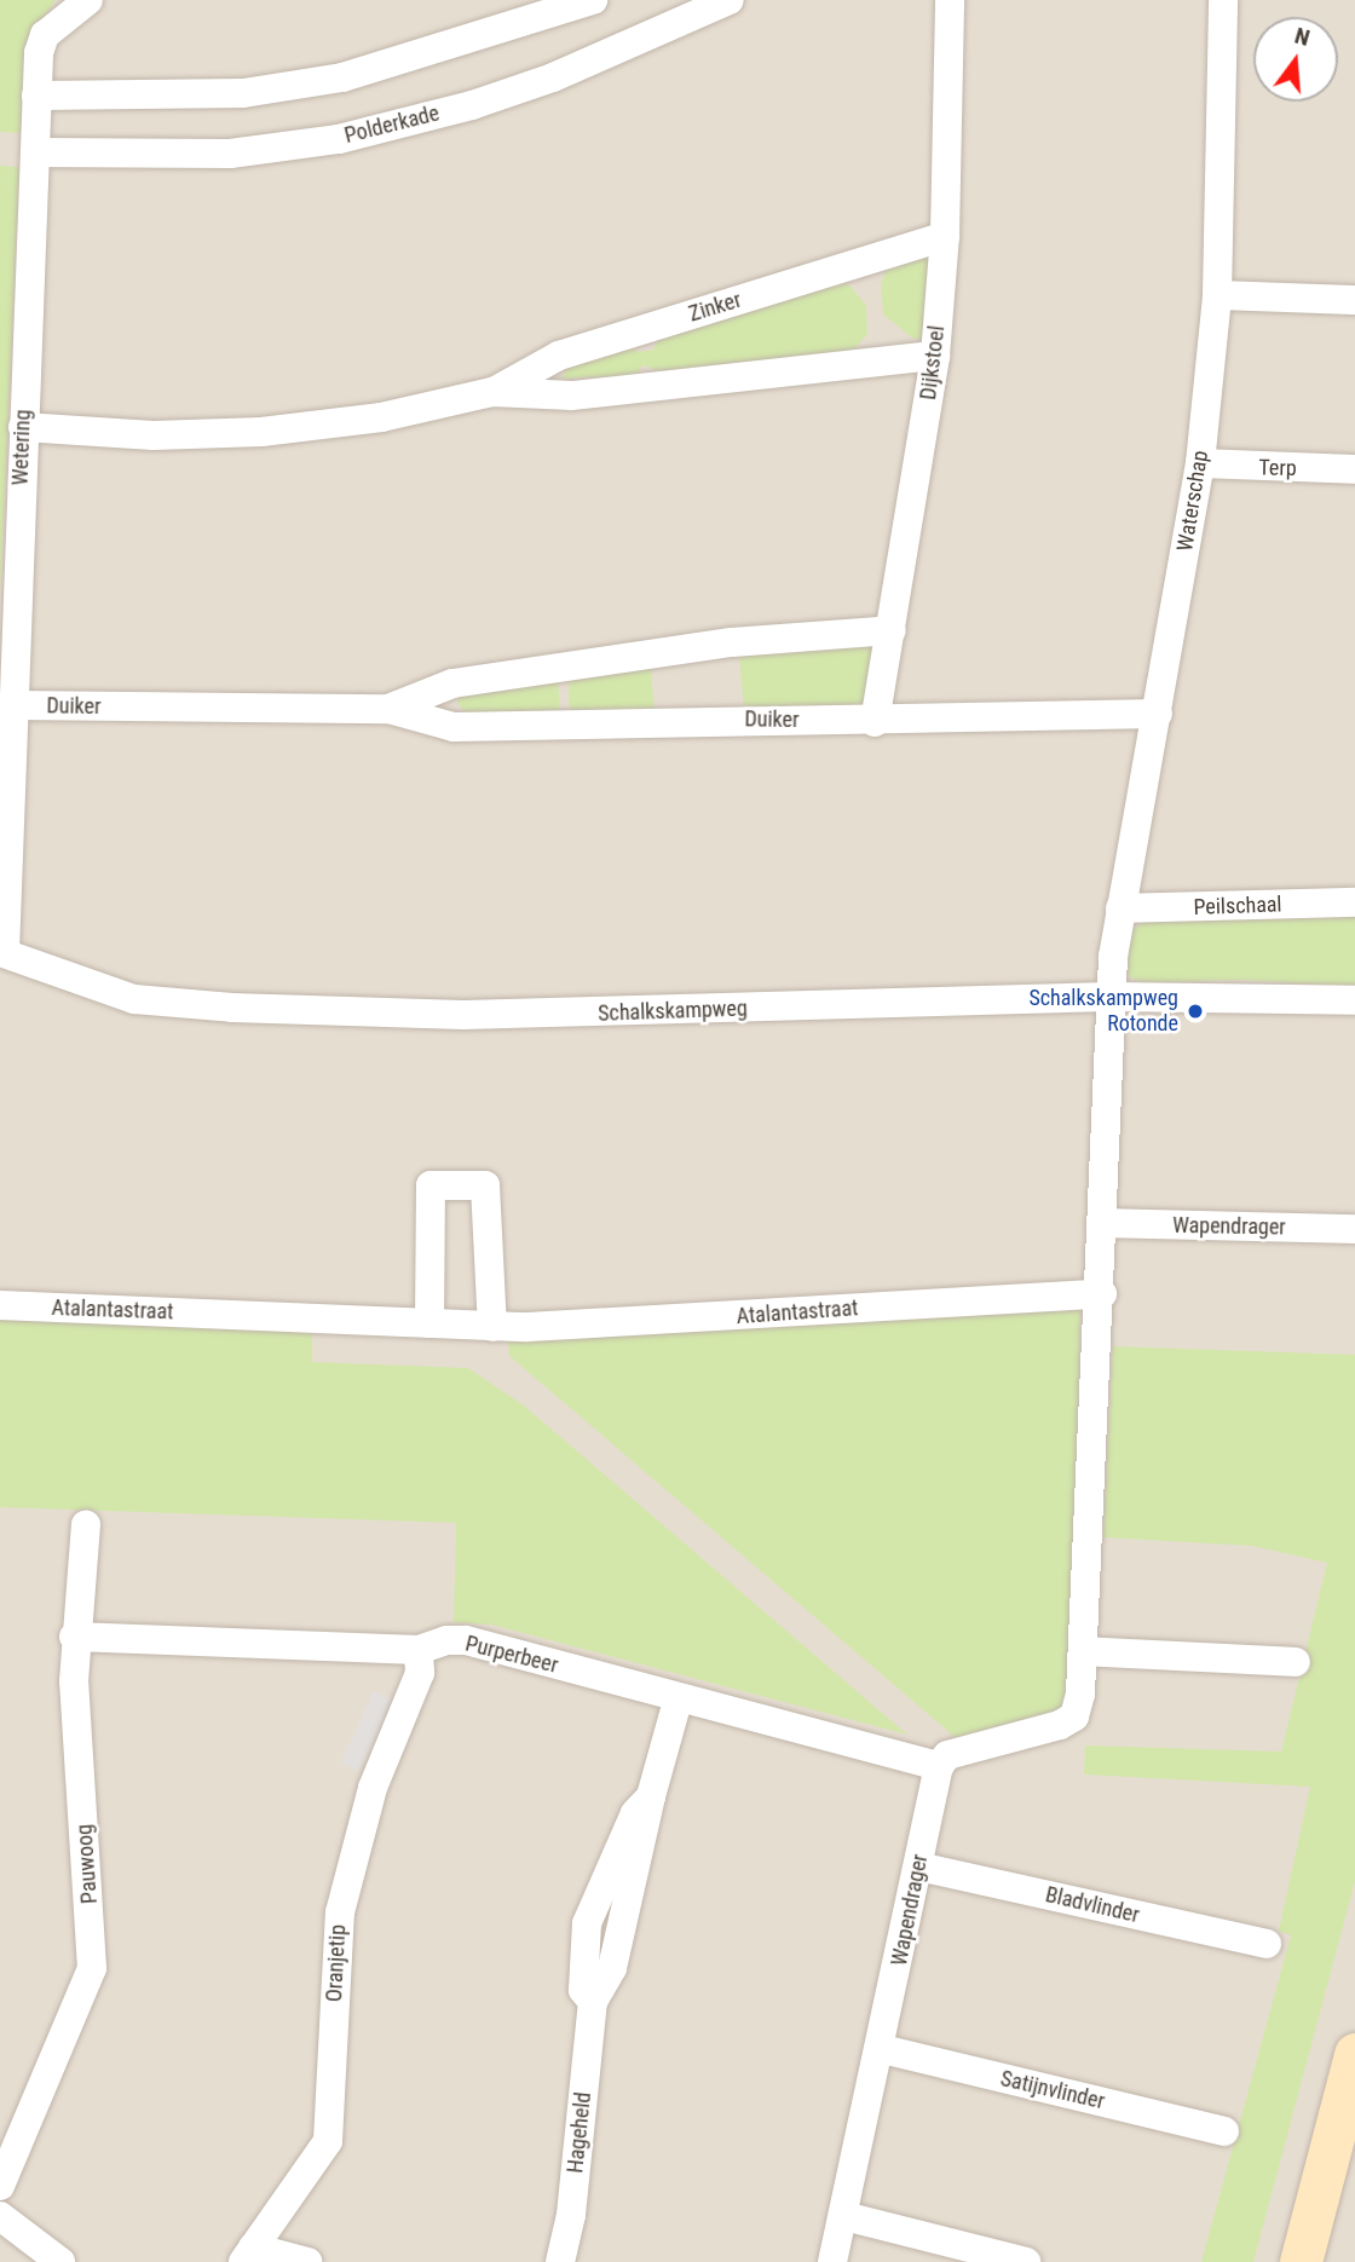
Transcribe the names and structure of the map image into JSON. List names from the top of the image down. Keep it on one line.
{"streets":{"street":["Polderkade","Zinker","Dijkstoel","Wetering","Terp","Waterschap","Duiker","Peilschaal","Schalkskampweg","Wapendrager","Atalantastraat","Purperbeer","Pauwoog","Bladvlinder","Oranjetip","Satijnvlinder","Hageheld"]},"crossings":[["Polderkade","Wetering"],["Zinker","Dijkstoel"],["Zinker","Wetering"],["Dijkstoel","Duiker"],["Wetering","Duiker"],["Wetering","Schalkskampweg"],["Terp","Waterschap"],["Waterschap","Duiker"],["Waterschap","Peilschaal"],["Waterschap","Schalkskampweg"],["Wapendrager","Purperbeer"],["Wapendrager","Bladvlinder"],["Wapendrager","Satijnvlinder"],["Purperbeer","Pauwoog"],["Purperbeer","Oranjetip"],["Purperbeer","Hageheld"]],"places":["Schalkskampweg Rotonde"],"north":"top"}
